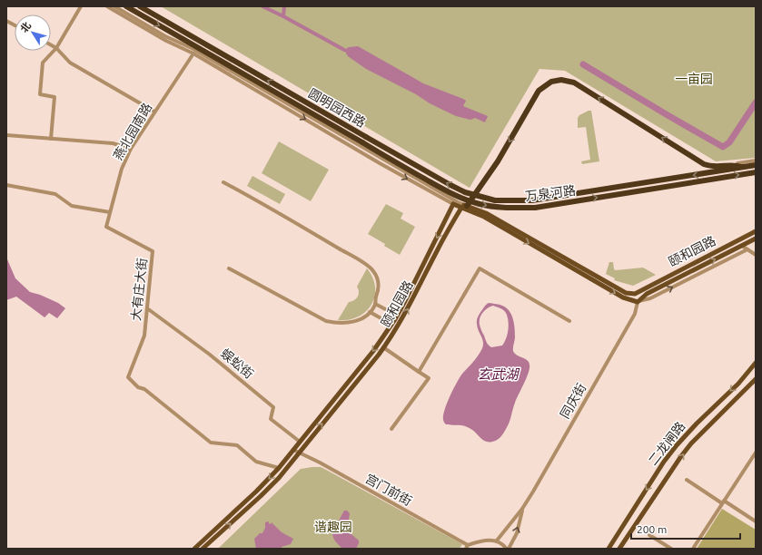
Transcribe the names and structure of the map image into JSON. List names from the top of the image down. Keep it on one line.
{"streets":{"highway":["圆明园西路","万泉河路"],"main road":["颐和园路","二龙闸路"],"street":["燕北园南路","大有庄大街","蜈蚣街","同庆街","宫门前街"]},"crossings":[["圆明园西路","燕北园南路"],["圆明园西路","万泉河路"],["圆明园西路","颐和园路"],["燕北园南路","大有庄大街"],["颐和园路","大有庄大街"],["颐和园路","蜈蚣街"],["颐和园路","同庆街"],["颐和园路","宫门前街"],["大有庄大街","蜈蚣街"]],"water":["玄武湖"],"parks":["一亩园","谐趣园"],"scale_bar":"200 m","north":"top left"}
